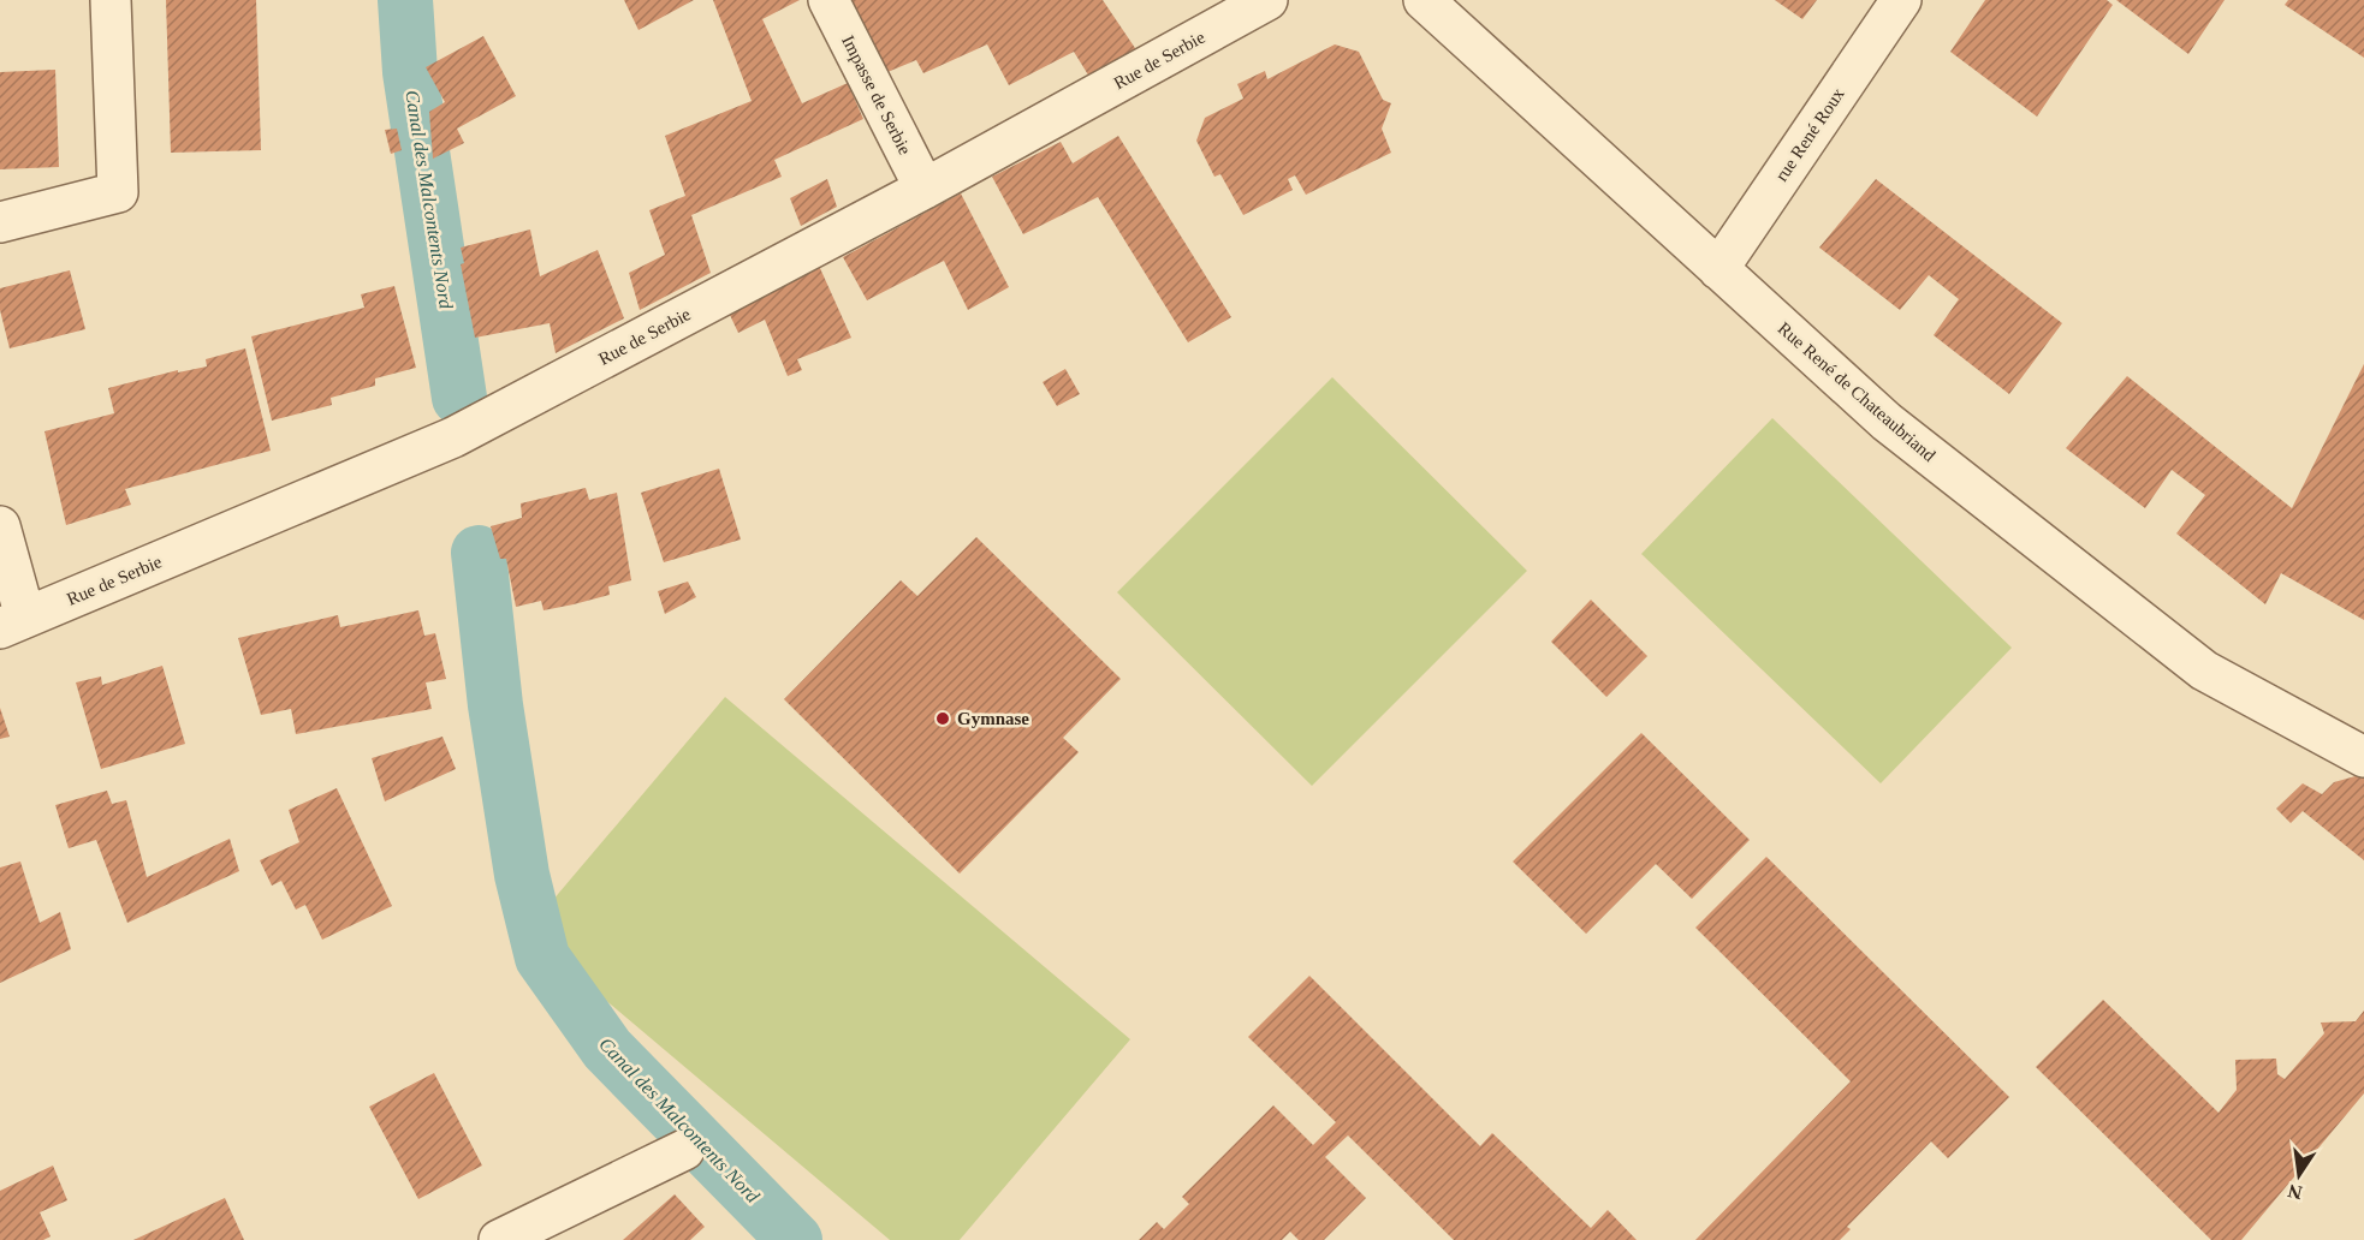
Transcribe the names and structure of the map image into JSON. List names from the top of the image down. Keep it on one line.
{"streets":{"street":["Rue de Serbie","Impasse de Serbie","rue René Roux","Rue René de Chateaubriand"]},"crossings":[["Rue de Serbie","Impasse de Serbie"],["rue René Roux","Rue René de Chateaubriand"]],"water":["Canal des Malcontents Nord"],"places":["Gymnase"],"north":"bottom"}
